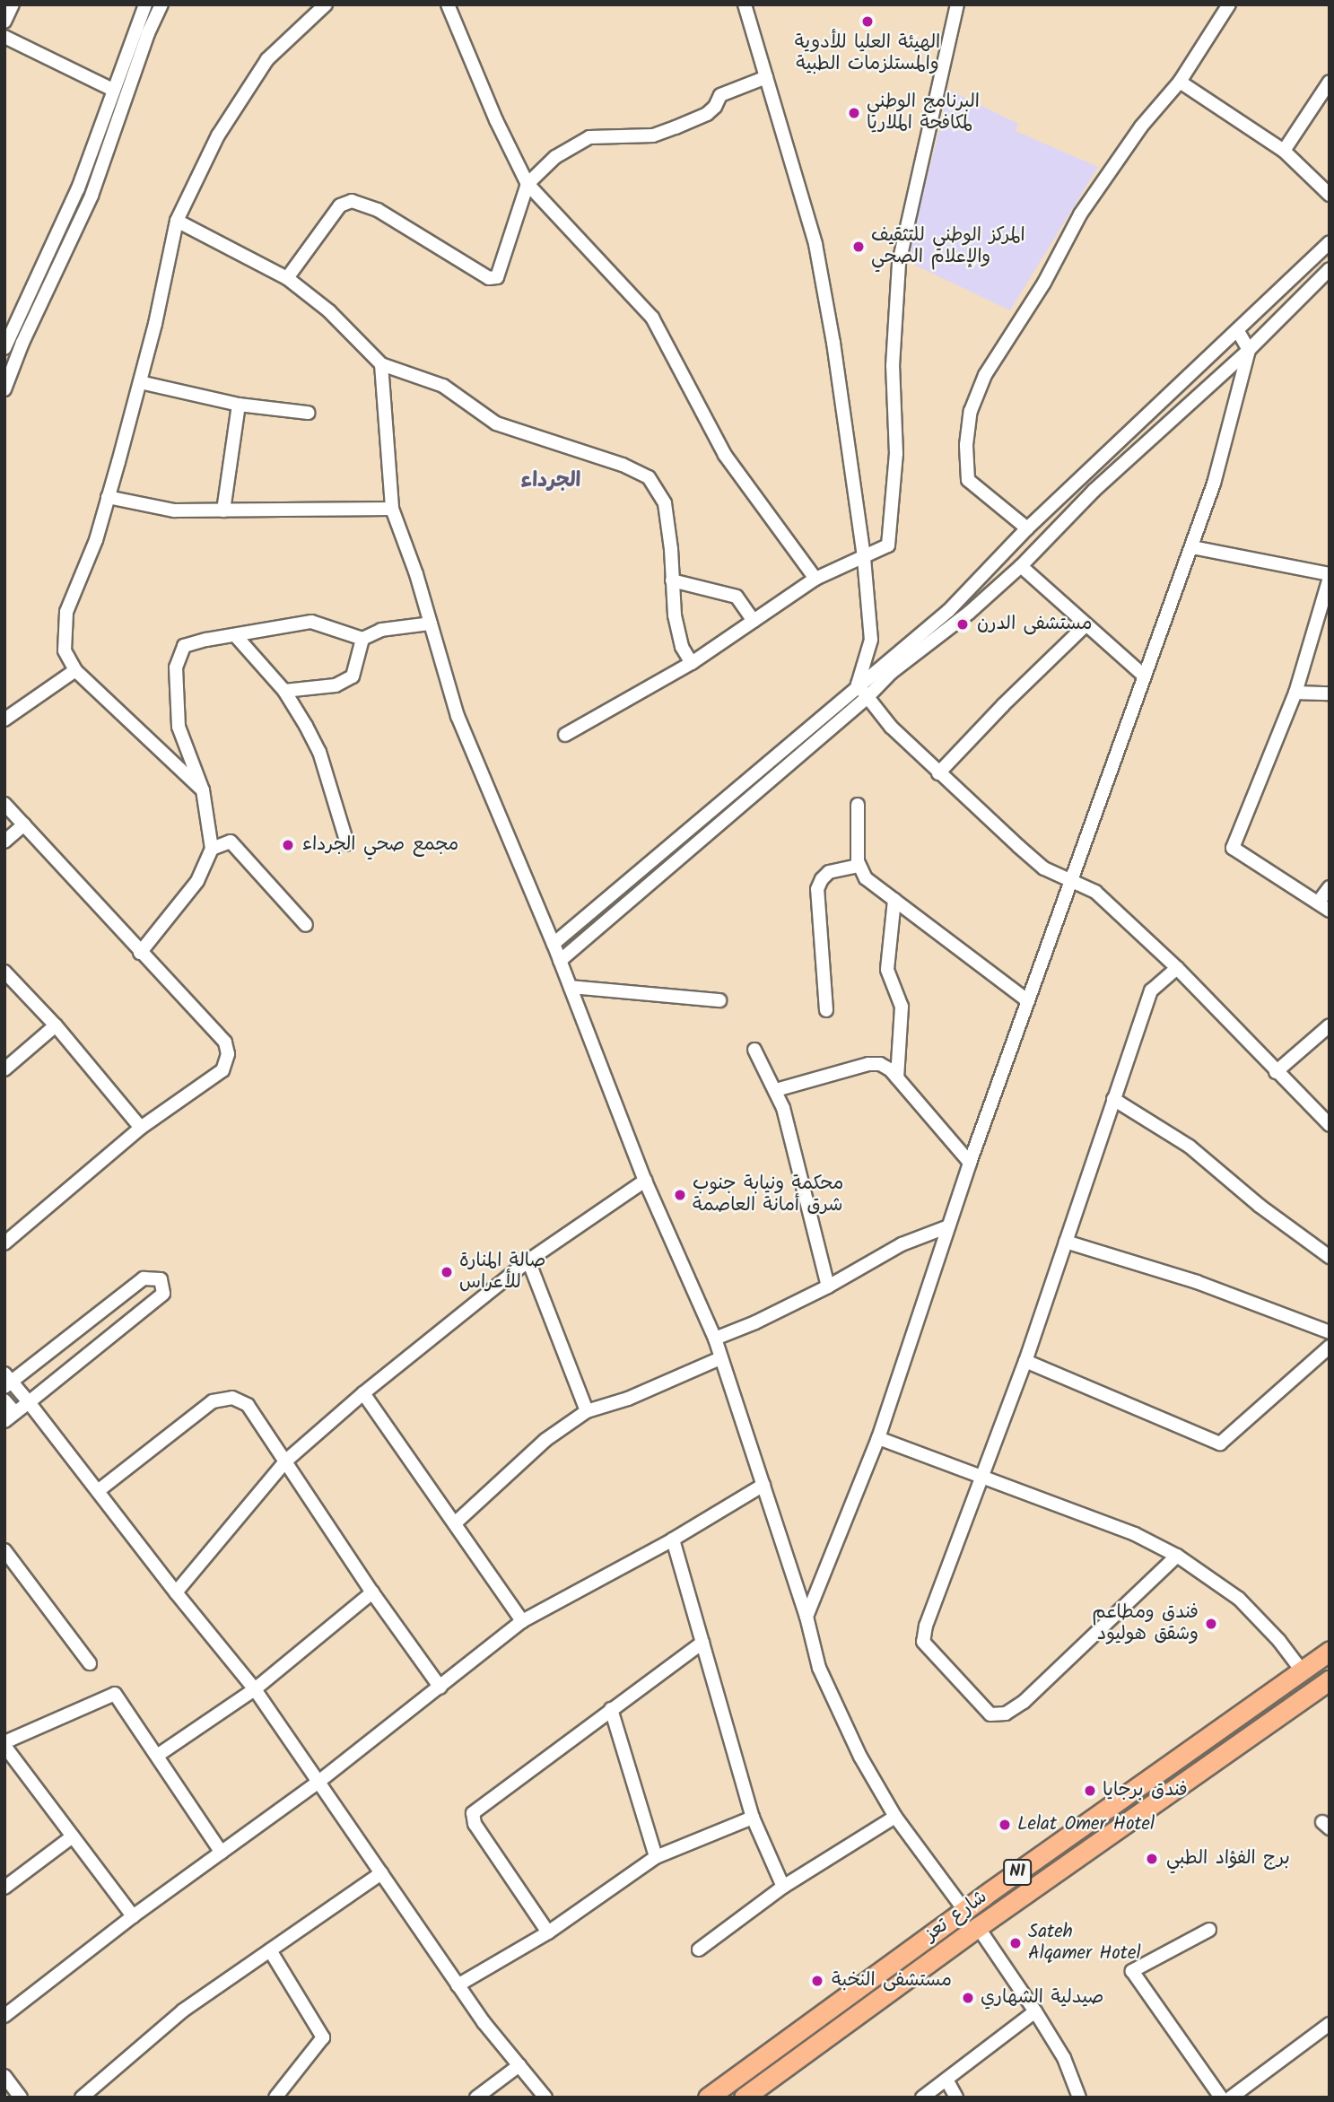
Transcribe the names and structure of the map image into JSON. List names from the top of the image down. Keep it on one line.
{"streets":{"highway":["N1","شارع تعز"]},"districts":["الجرداء"],"places":["الهيئة العليا للأدوية والمستلزمات الطبية","البرنامج الوطني لمكافحة الملاريا","المركز الوطني للتثقيف والإعلام الصحي","مستشفى الدرن","مجمع صحي الجرداء","محكمة ونيابة جنوب شرق أمانة العاصمة","صالة المنارة للأعراس","فندق ومطاعم وشقق هوليود","فندق برجايا","Lelat Omer Hotel","برج الفؤاد الطبي","Sateh Alqamer Hotel","مستشفى النخبة","صيدلية الشهاري"]}
